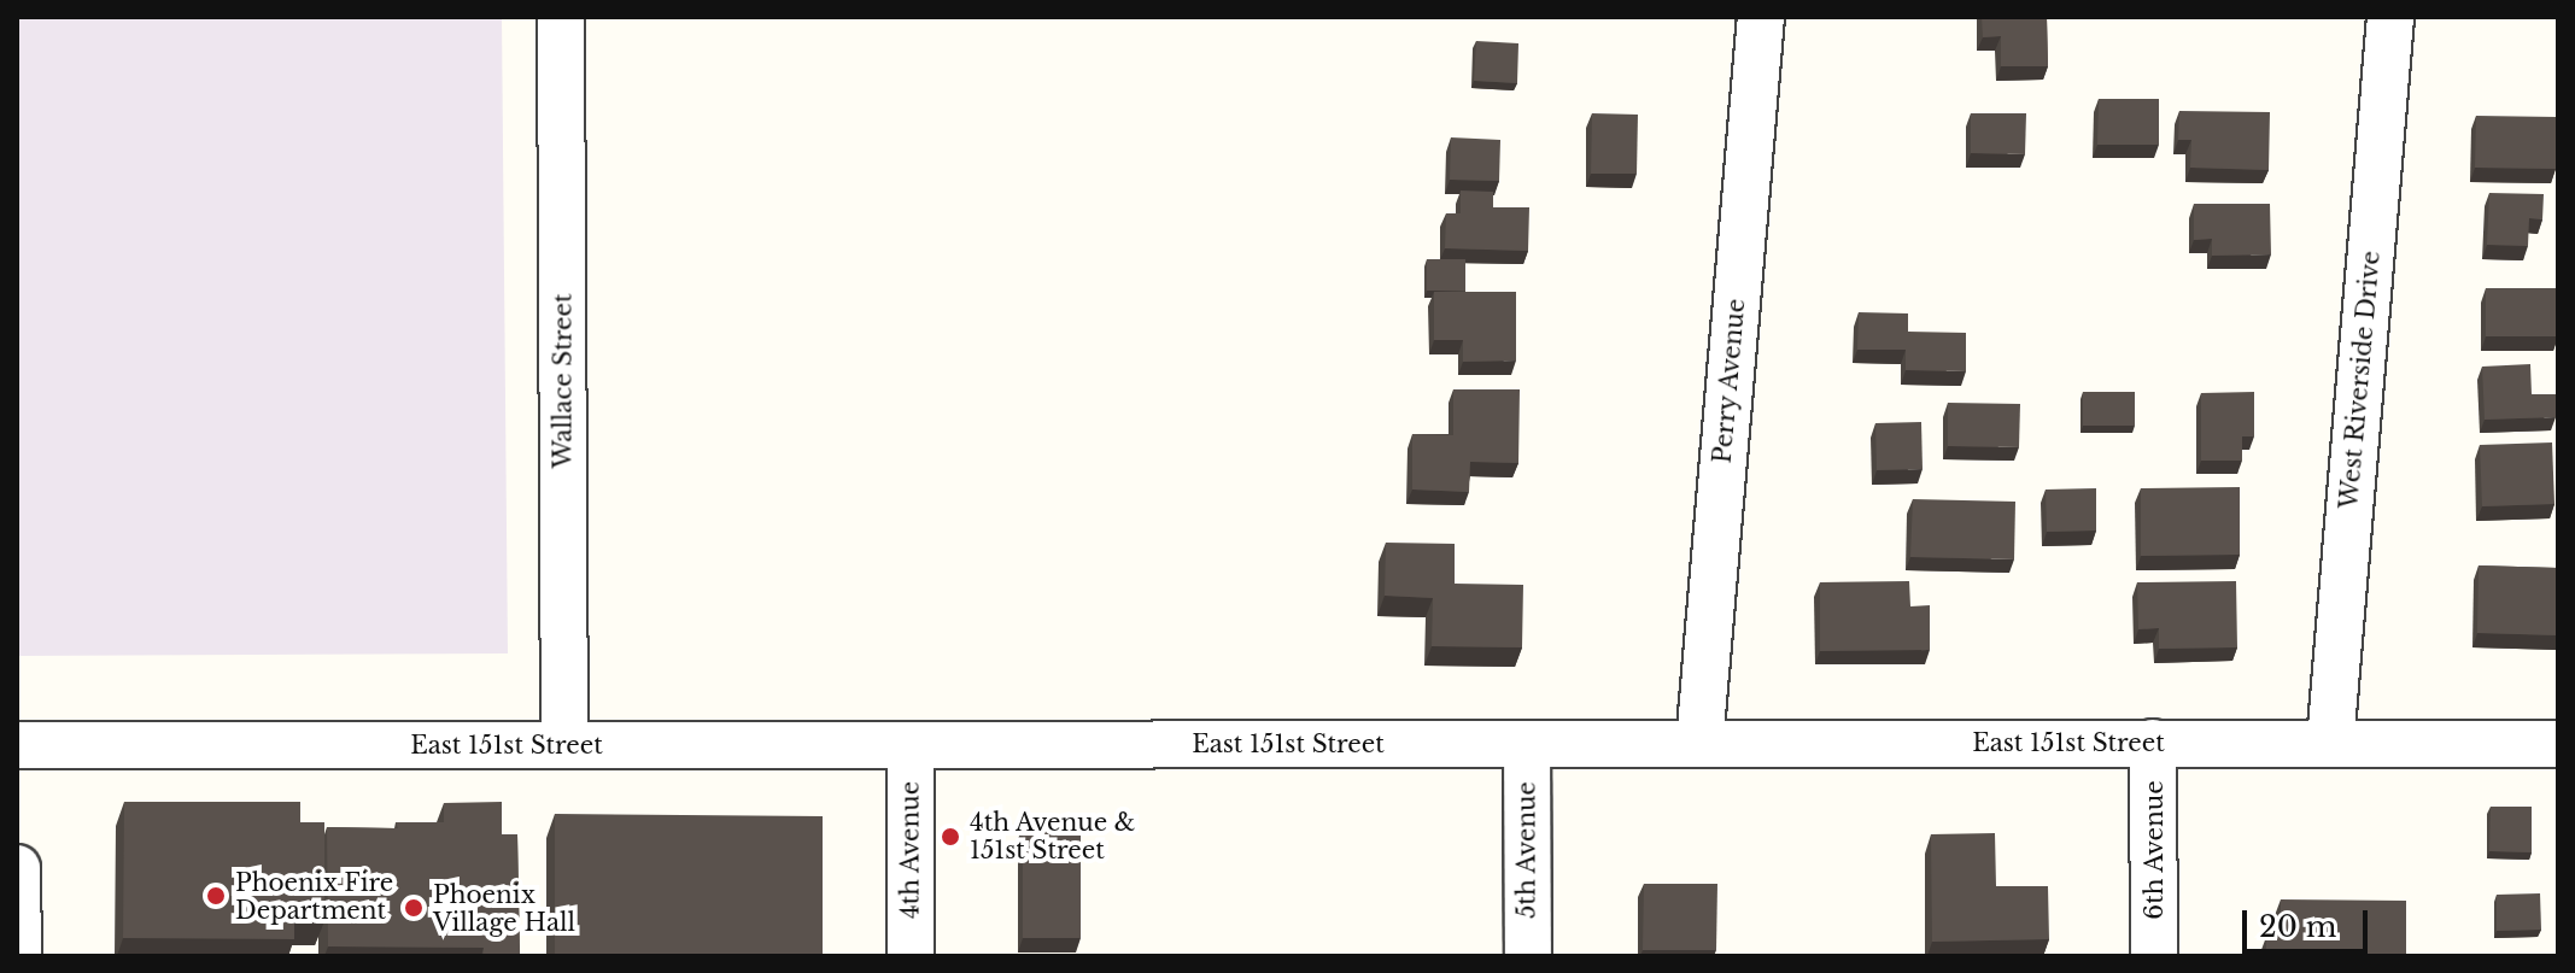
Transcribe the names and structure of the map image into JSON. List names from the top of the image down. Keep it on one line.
{"streets":{"street":["West Riverside Drive","Wallace Street","Perry Avenue","East 151st Street","4th Avenue","5th Avenue","6th Avenue"]},"crossings":[["West Riverside Drive","East 151st Street"],["Wallace Street","East 151st Street"],["Perry Avenue","East 151st Street"],["East 151st Street","4th Avenue"],["East 151st Street","5th Avenue"],["East 151st Street","6th Avenue"]],"places":["4th Avenue & 151st Street","Phoenix Fire Department","Phoenix Village Hall"],"scale_bar":"20 m"}
